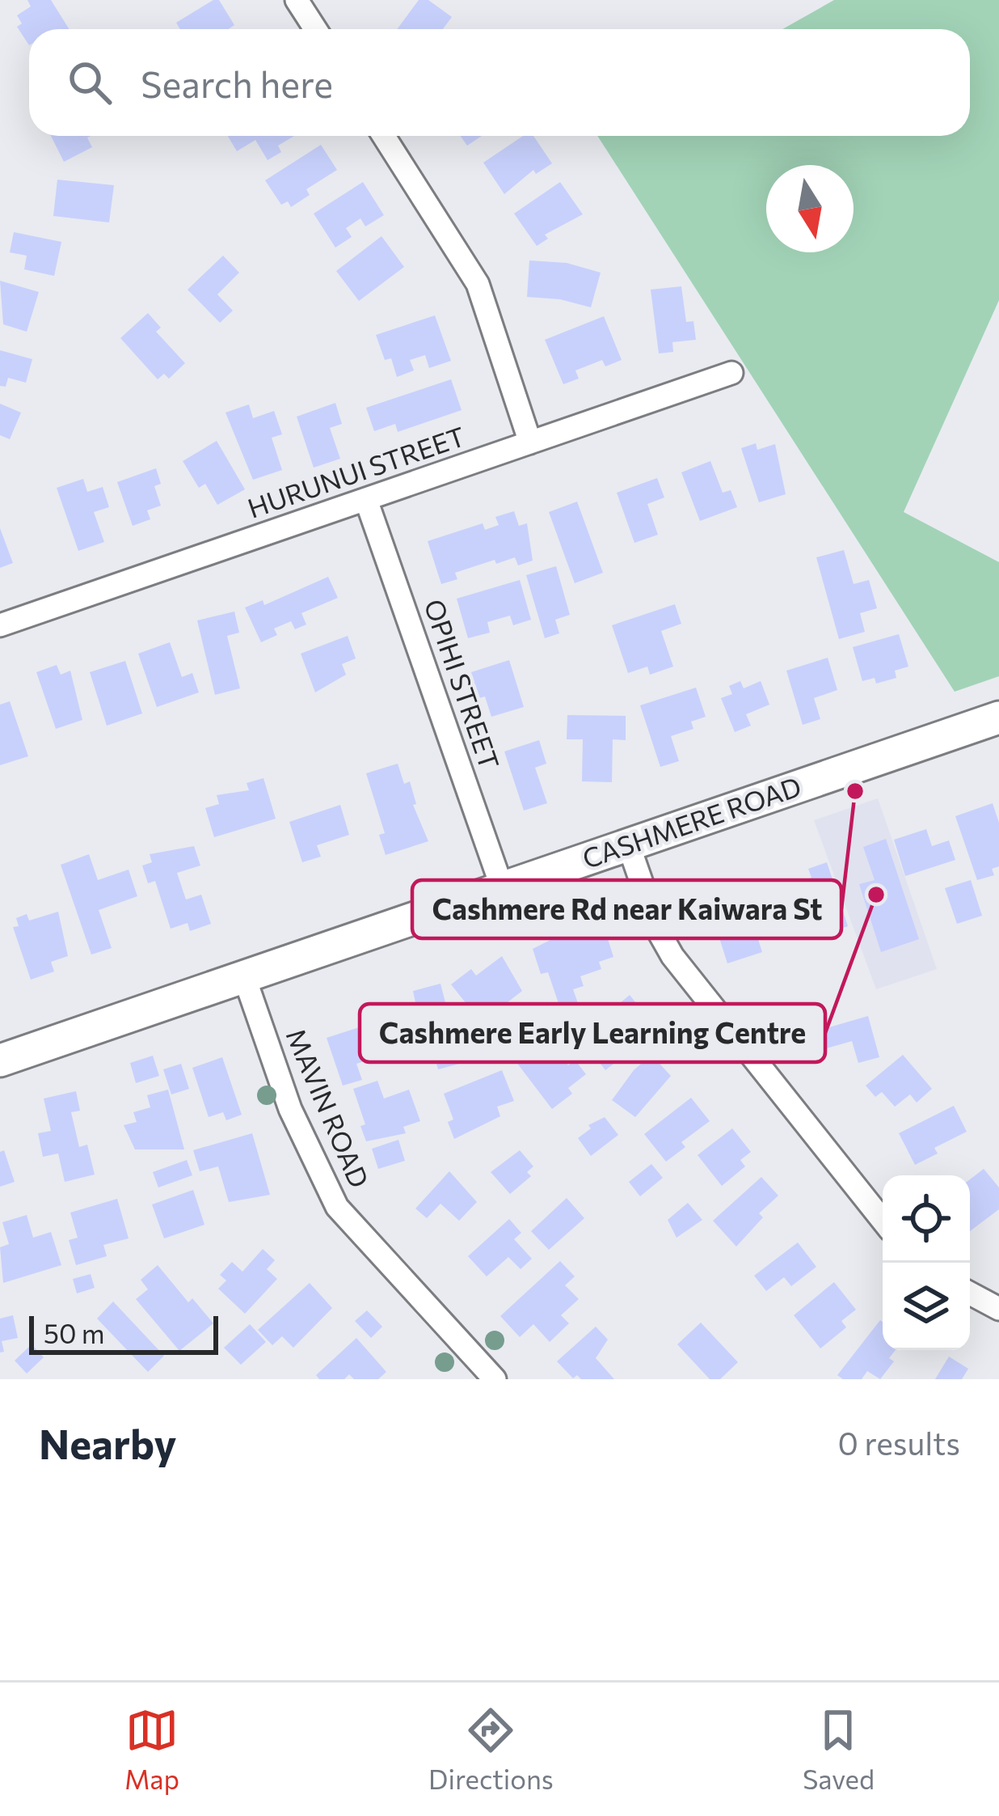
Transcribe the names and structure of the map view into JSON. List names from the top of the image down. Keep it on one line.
{"streets":{"main road":["CASHMERE ROAD"],"street":["HURUNUI STREET","OPIHI STREET","MAVIN ROAD"]},"crossings":[["HURUNUI STREET","OPIHI STREET"],["OPIHI STREET","CASHMERE ROAD"],["CASHMERE ROAD","MAVIN ROAD"]],"places":["Cashmere Rd near Kaiwara St","Cashmere Early Learning Centre"],"scale_bar":"50 m","north":"bottom","page":{"search":"Search here","scale":"50 m","heading":["Nearby","0 results"],"nav":["Map","Directions","Saved"]}}
